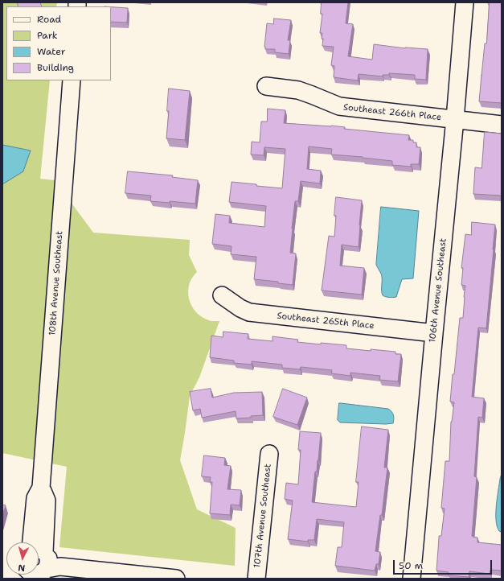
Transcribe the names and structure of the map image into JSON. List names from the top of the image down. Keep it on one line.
{"streets":{"street":["Southeast 266th Place","108th Avenue Southeast","106th Avenue Southeast","Southeast 265th Place","107th Avenue Southeast"]},"crossings":[["Southeast 266th Place","106th Avenue Southeast"],["106th Avenue Southeast","Southeast 265th Place"]],"legend":["Road","Park","Water","Building"],"scale_bar":"50 m","north":"bottom"}
